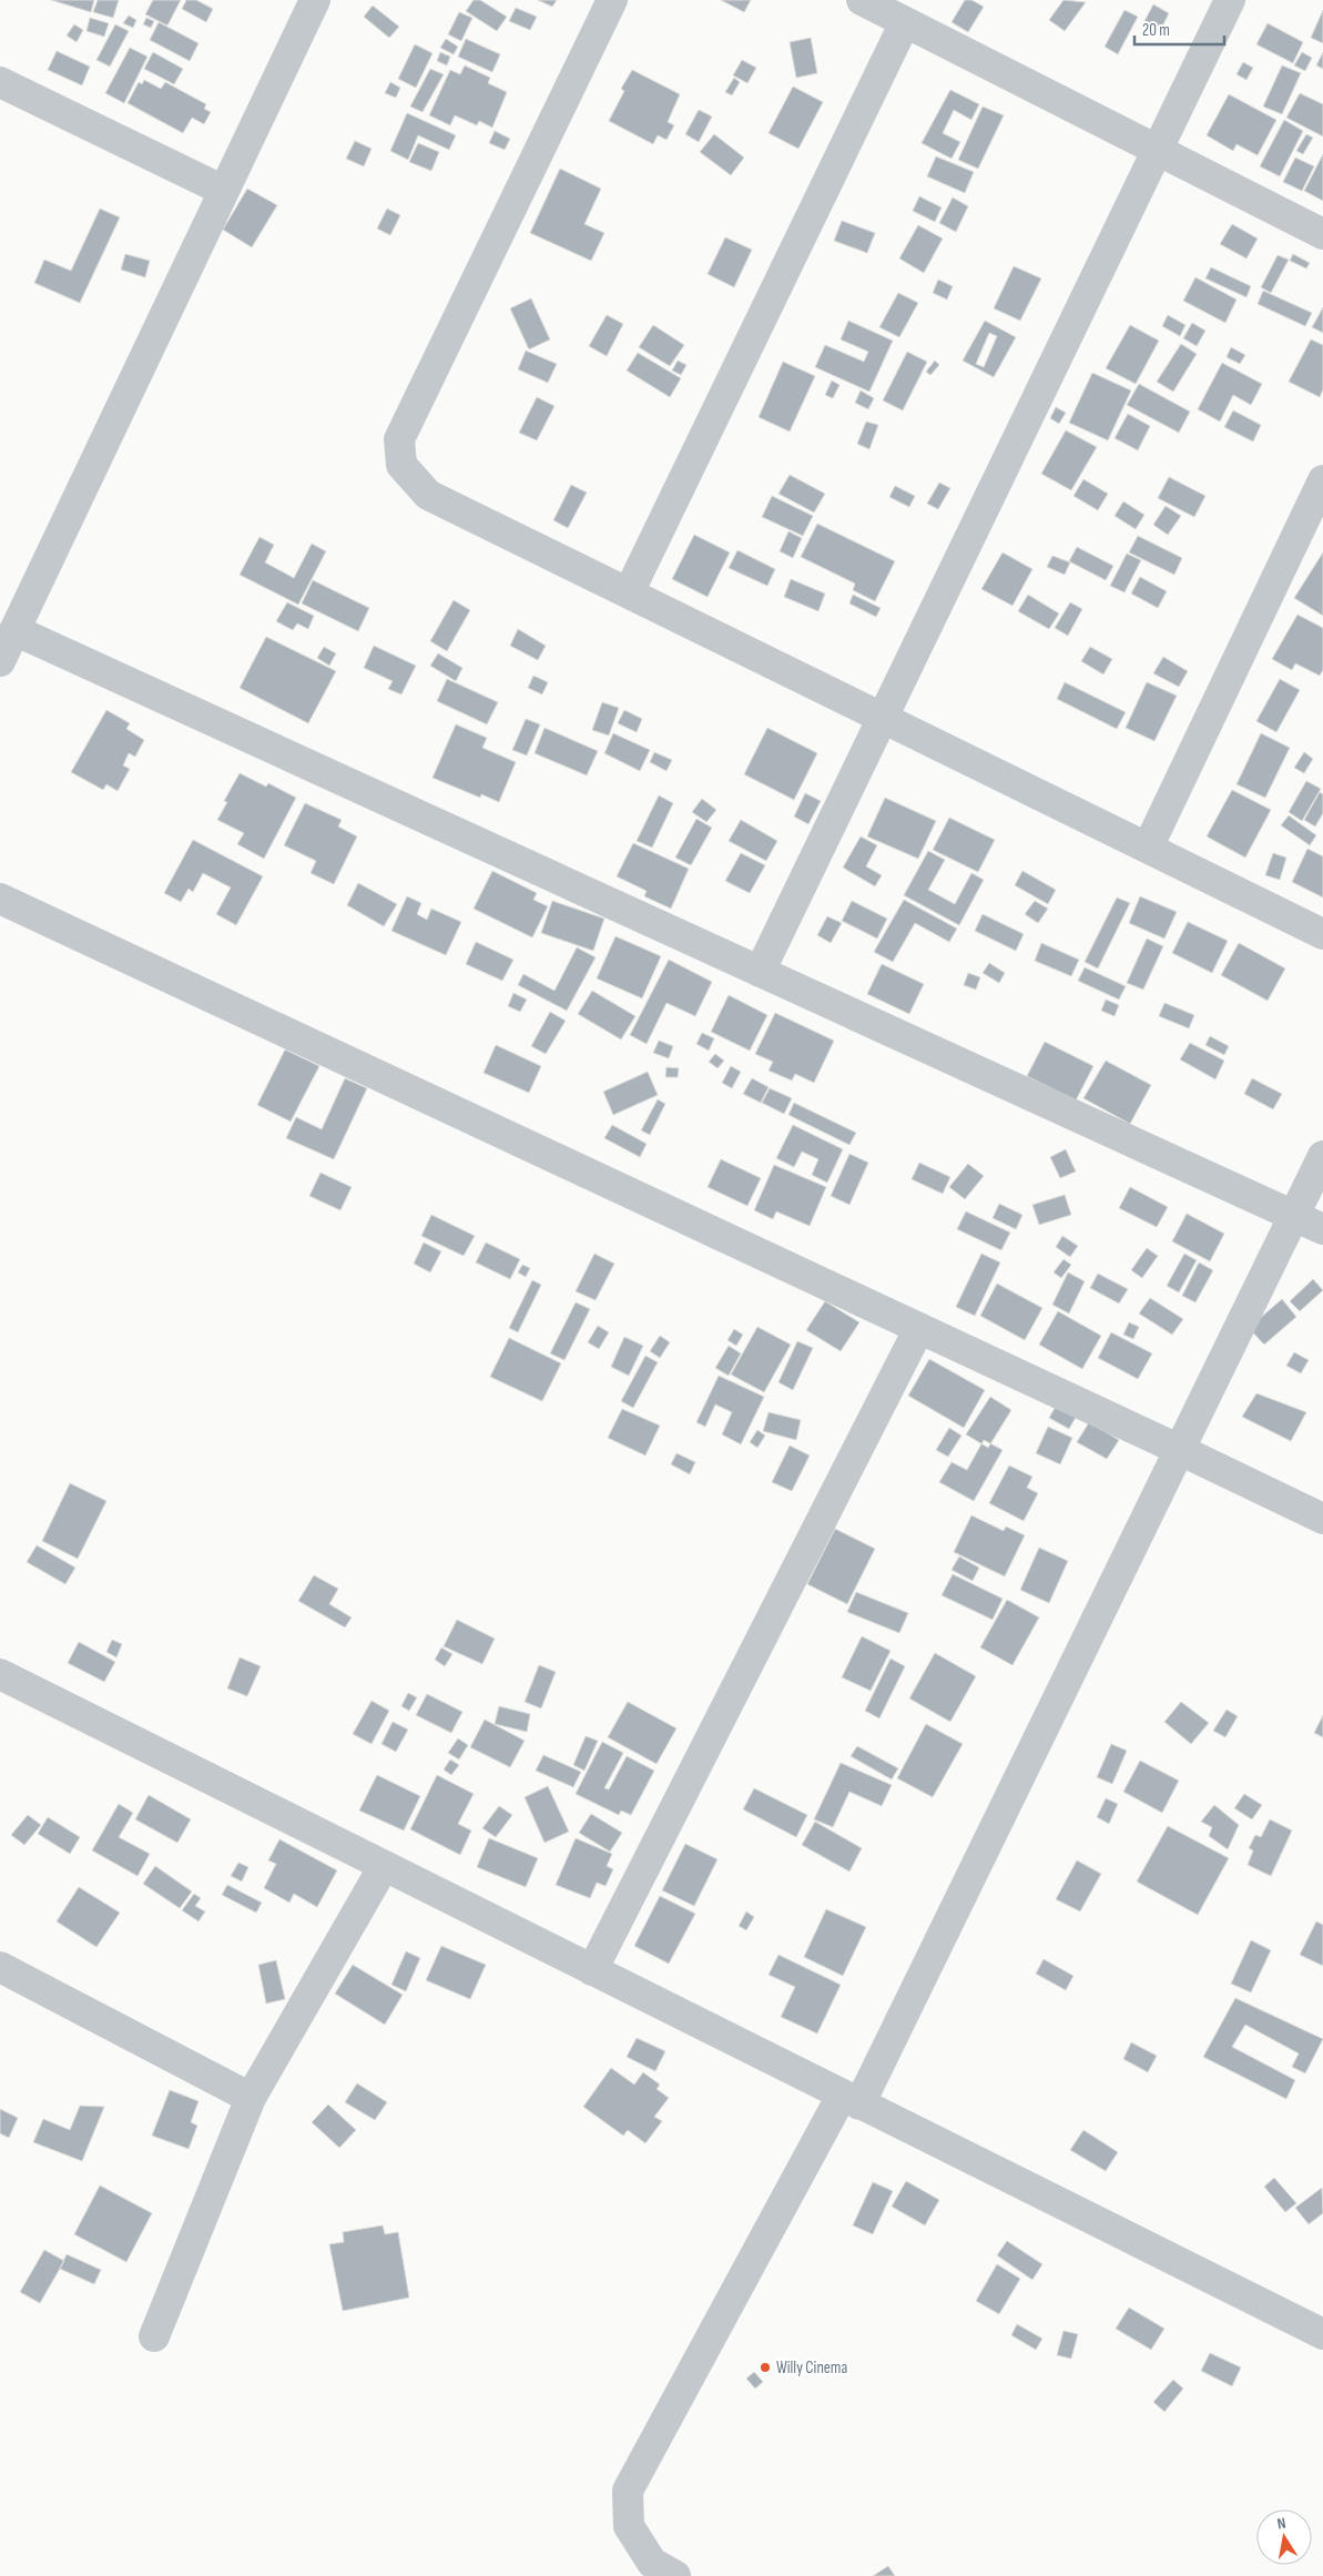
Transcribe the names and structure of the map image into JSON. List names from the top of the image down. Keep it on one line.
{"places":["Willy Cinema"],"scale_bar":"20 m","north":"top"}
